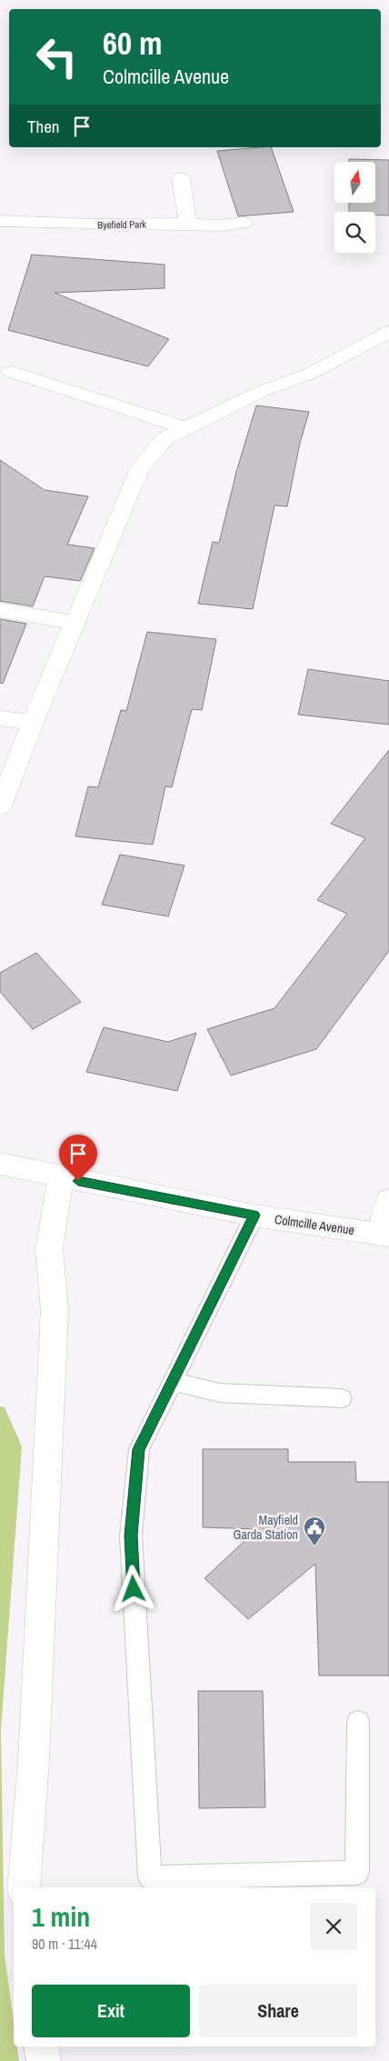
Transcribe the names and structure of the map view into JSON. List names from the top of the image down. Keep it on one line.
{"streets":{"street":["Byefield Park","Colmcille Avenue"]},"places":{"public building":["Mayfield Garda Station"]},"north":"top","page":{"turn":["60 m","Colmcille Avenue"],"then":"Then","heading":["1 min","90 m · 11:44"],"buttons":["Exit","Share"]}}
